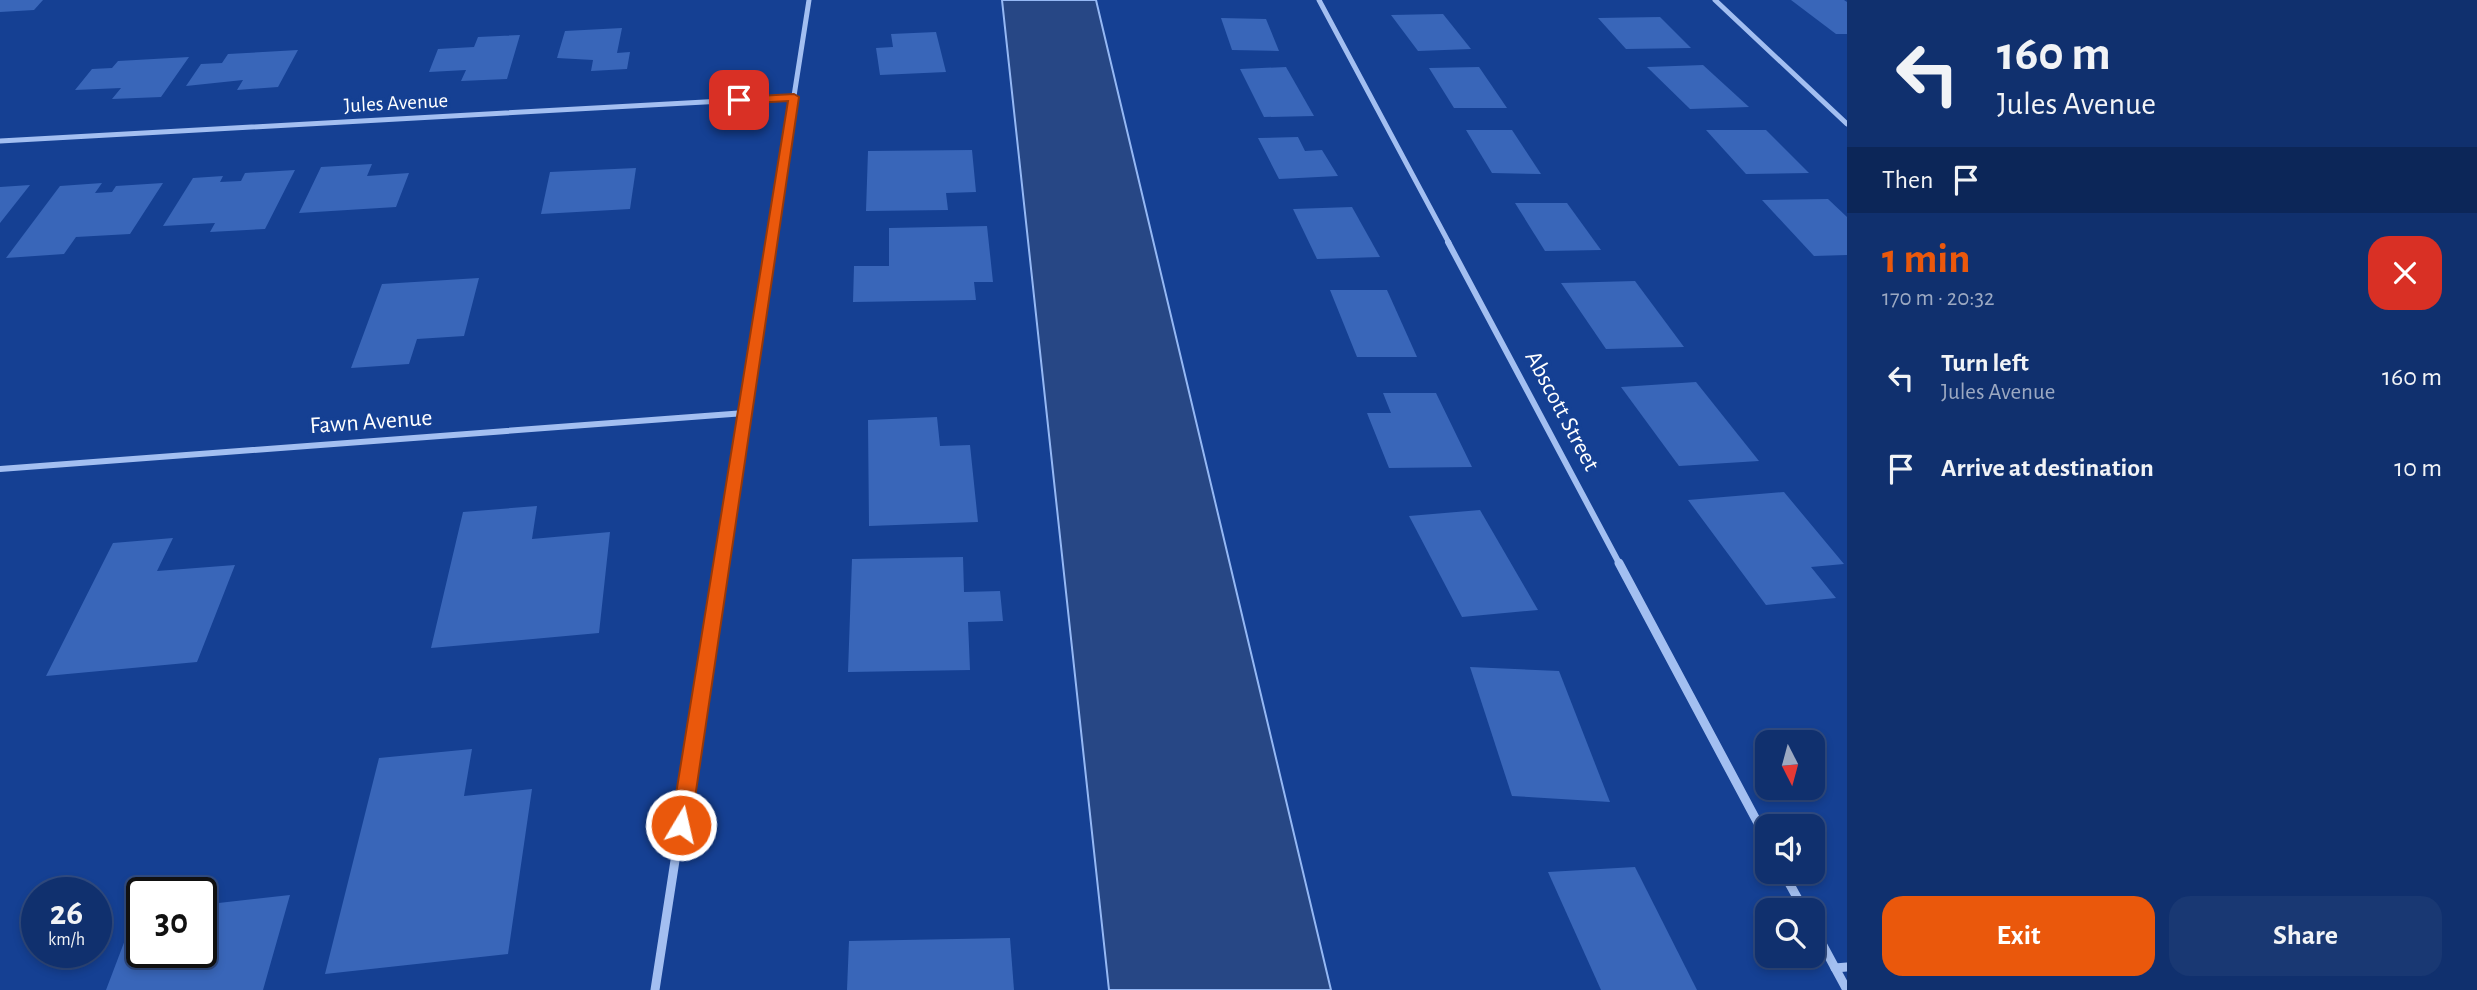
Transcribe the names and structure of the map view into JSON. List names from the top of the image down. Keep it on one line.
{"streets":{"street":["Jules Avenue","Abscott Street","Fawn Avenue"]},"north":"bottom","page":{"turn":["160 m","Jules Avenue"],"then":"Then","heading":["1 min","170 m · 20:32"],"list":[{"name":"Turn left","note":"Jules Avenue","value":"160 m"},{"name":"Arrive at destination","value":"10 m"}],"speed":"26 km/h","limit":"30","buttons":["Exit","Share"]}}
